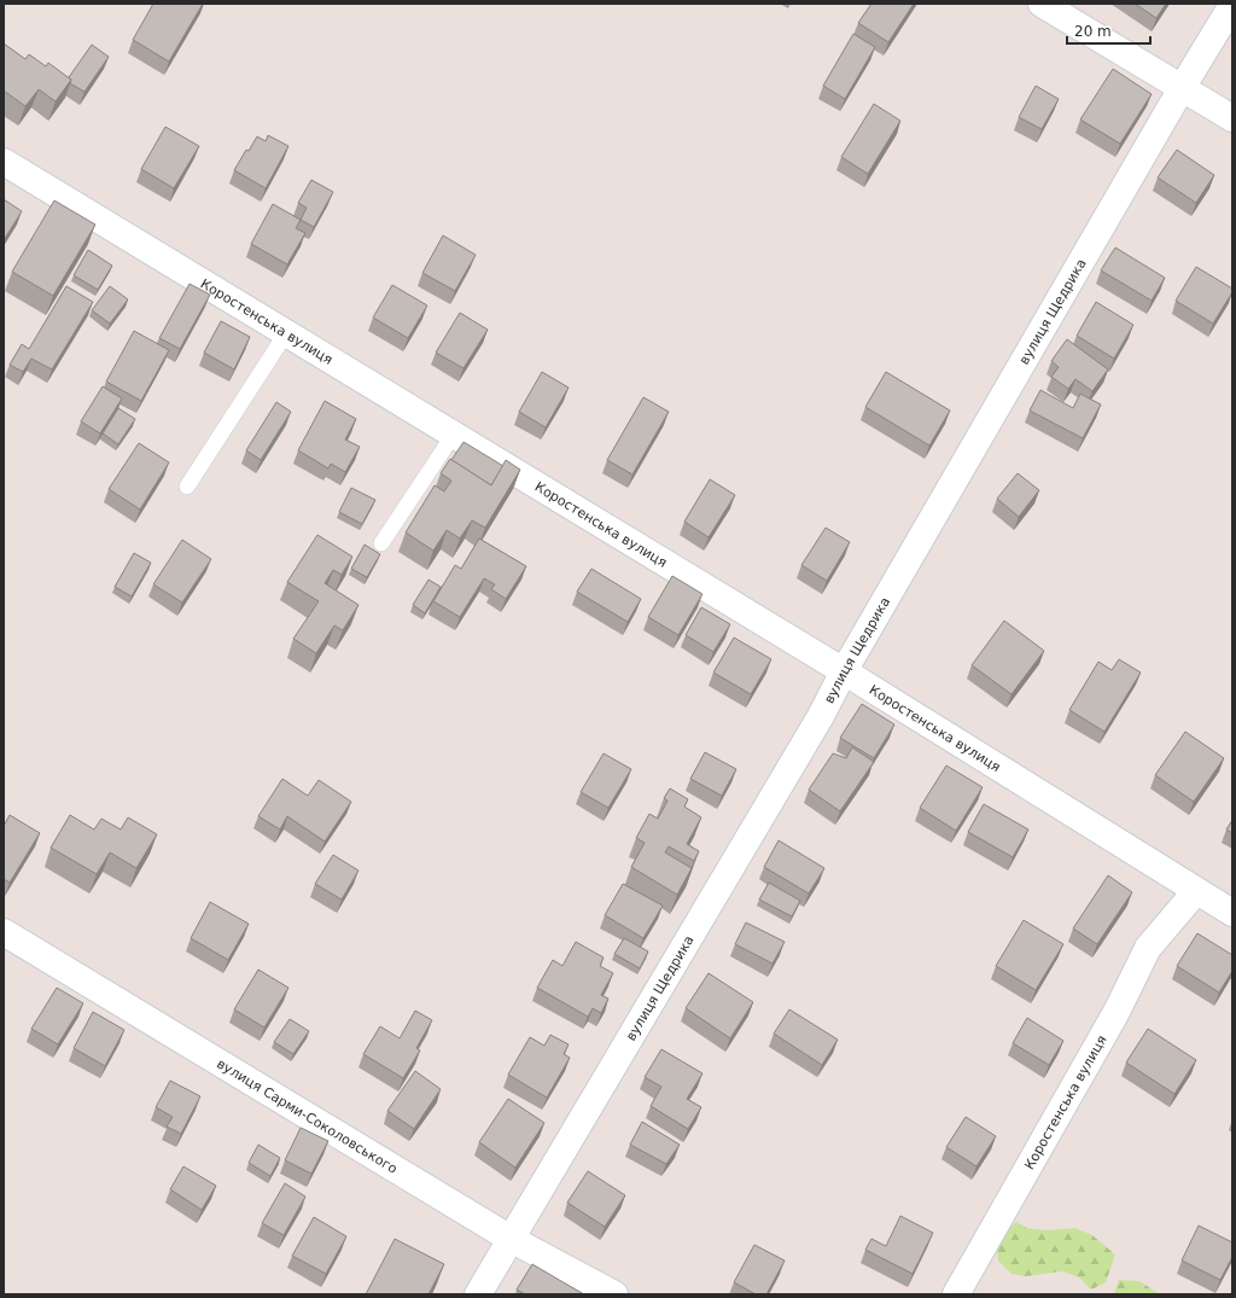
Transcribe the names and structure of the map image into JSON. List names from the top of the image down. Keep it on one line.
{"streets":{"street":["вулиця Щедрика","Коростенська вулиця","вулиця Сарми-Соколовського"]},"crossings":[["вулиця Щедрика","Коростенська вулиця"],["вулиця Щедрика","вулиця Сарми-Соколовського"]],"scale_bar":"20 m"}
